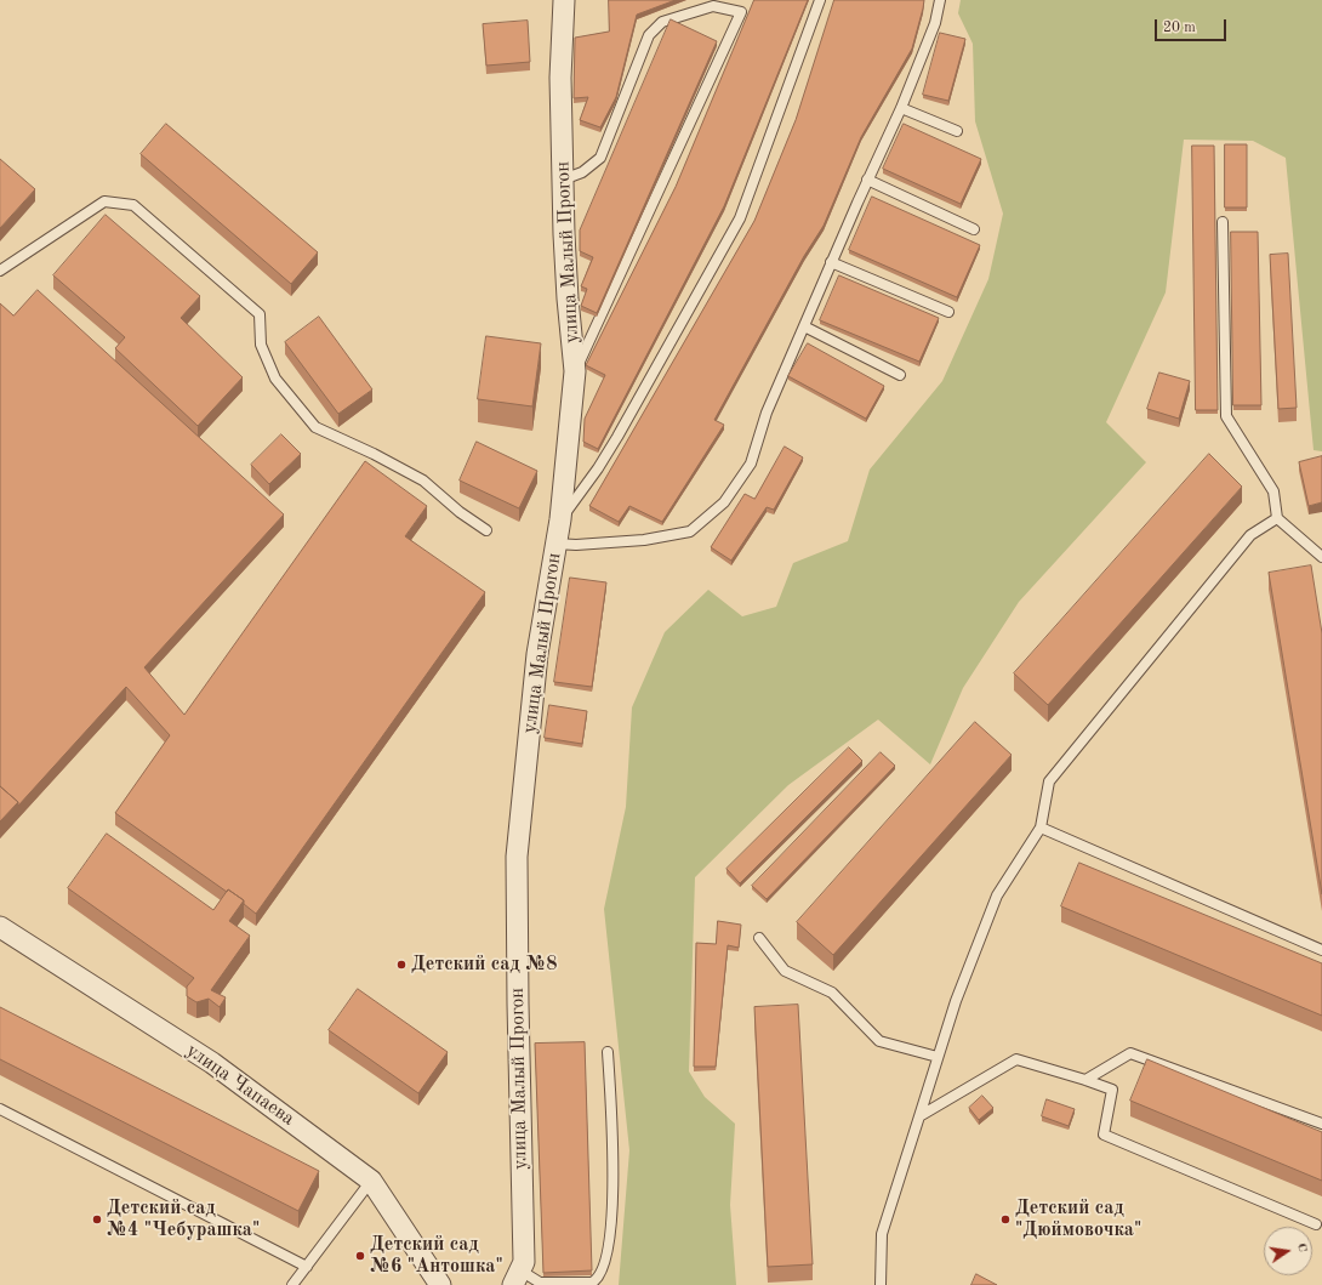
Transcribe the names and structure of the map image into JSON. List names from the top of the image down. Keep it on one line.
{"streets":{"street":["улица Малый Прогон","улица Чапаева"]},"places":["Детский сад №8","Детский сад №4 \"Чебурашка\"","Детский сад \"Дюймовочка\"","Детский сад №6 \"Антошка\""],"scale_bar":"20 m","north":"right"}
